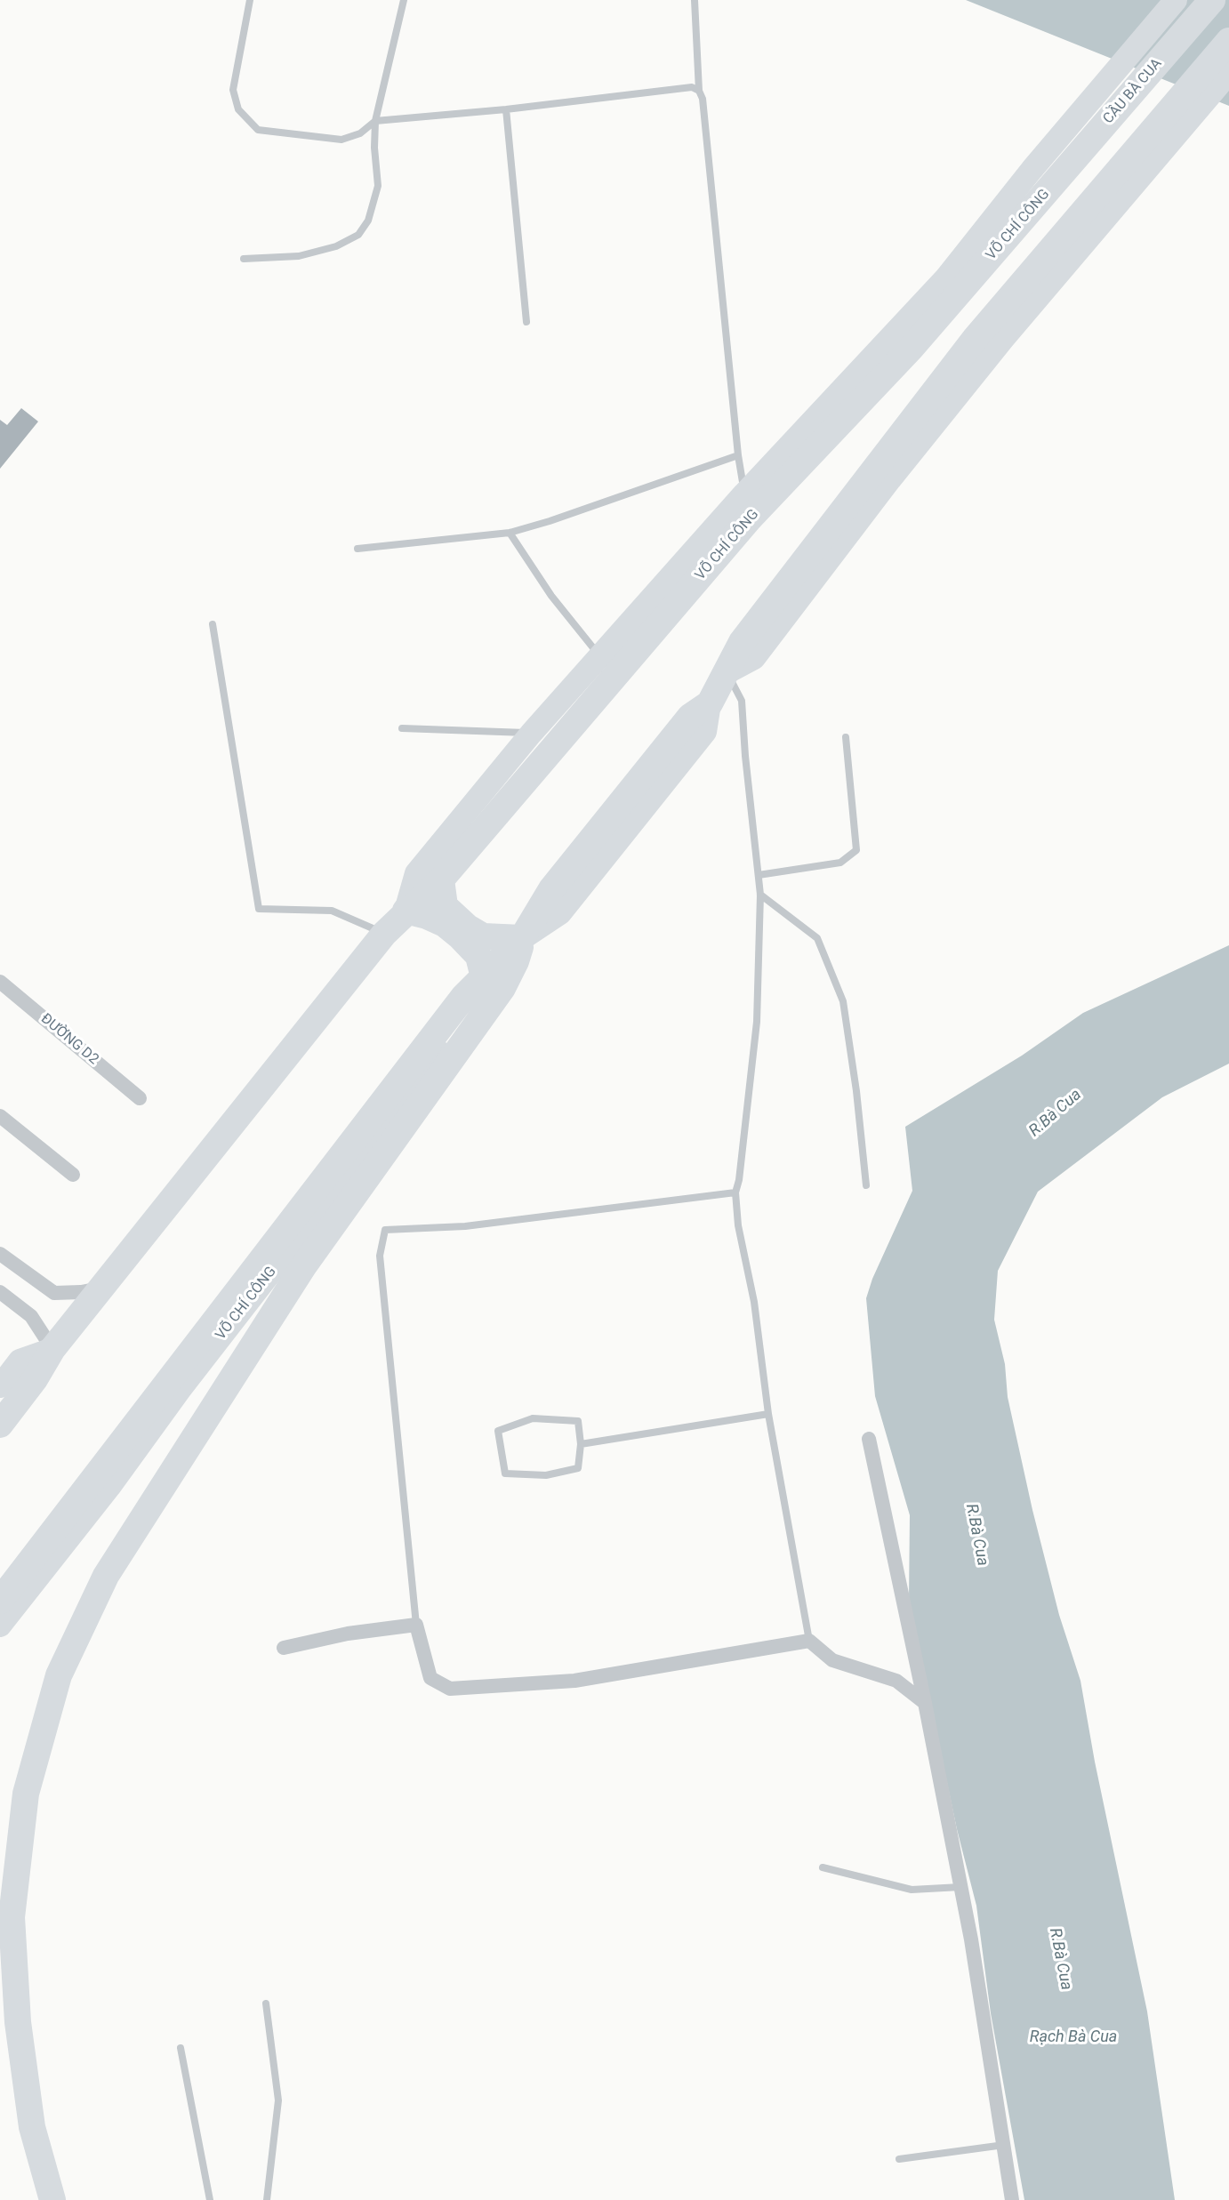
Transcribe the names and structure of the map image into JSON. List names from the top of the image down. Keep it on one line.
{"streets":{"highway":["CẦU BÀ CUA","VÕ CHÍ CÔNG"],"street":["ĐƯỜNG D2"]},"crossings":[["CẦU BÀ CUA","VÕ CHÍ CÔNG"]],"water":["R.Bà Cua","Rạch Bà Cua"]}
